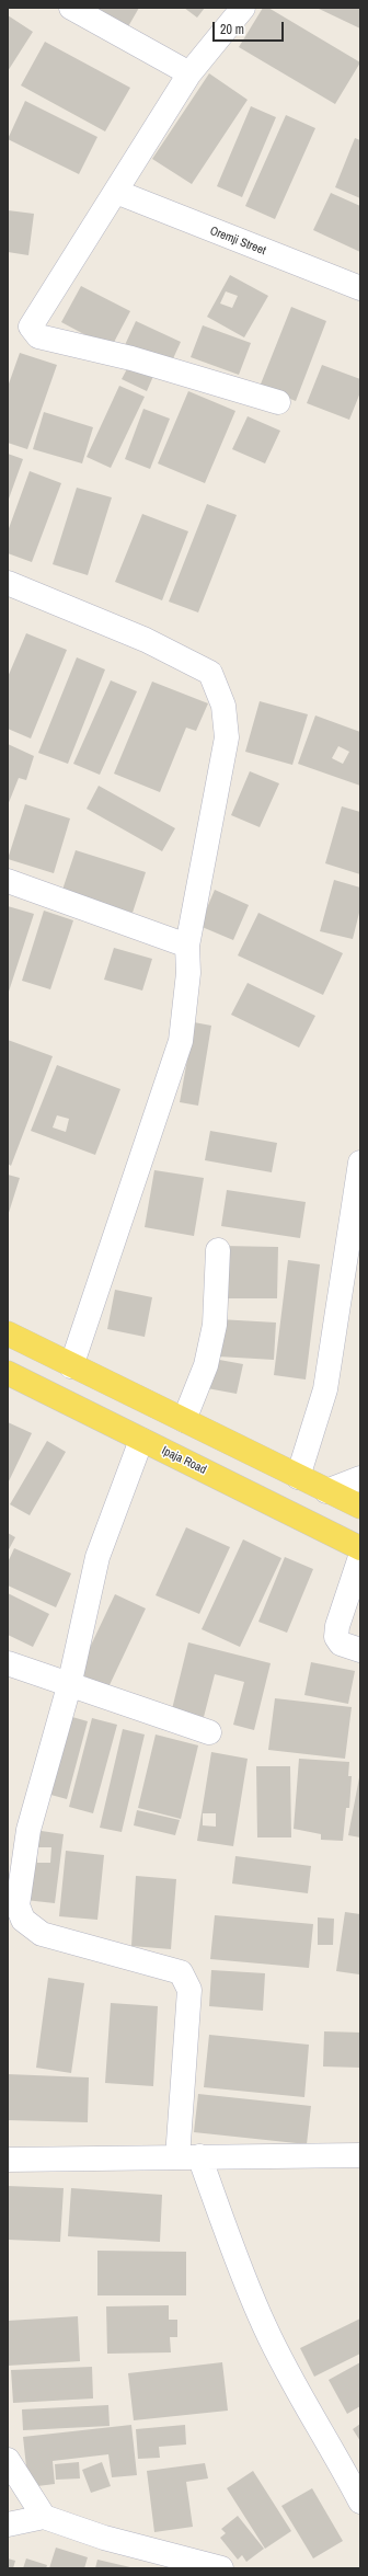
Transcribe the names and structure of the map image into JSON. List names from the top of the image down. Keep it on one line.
{"streets":{"main road":["Ipaja Road"],"street":["Oremji Street"]},"scale_bar":"20 m"}
